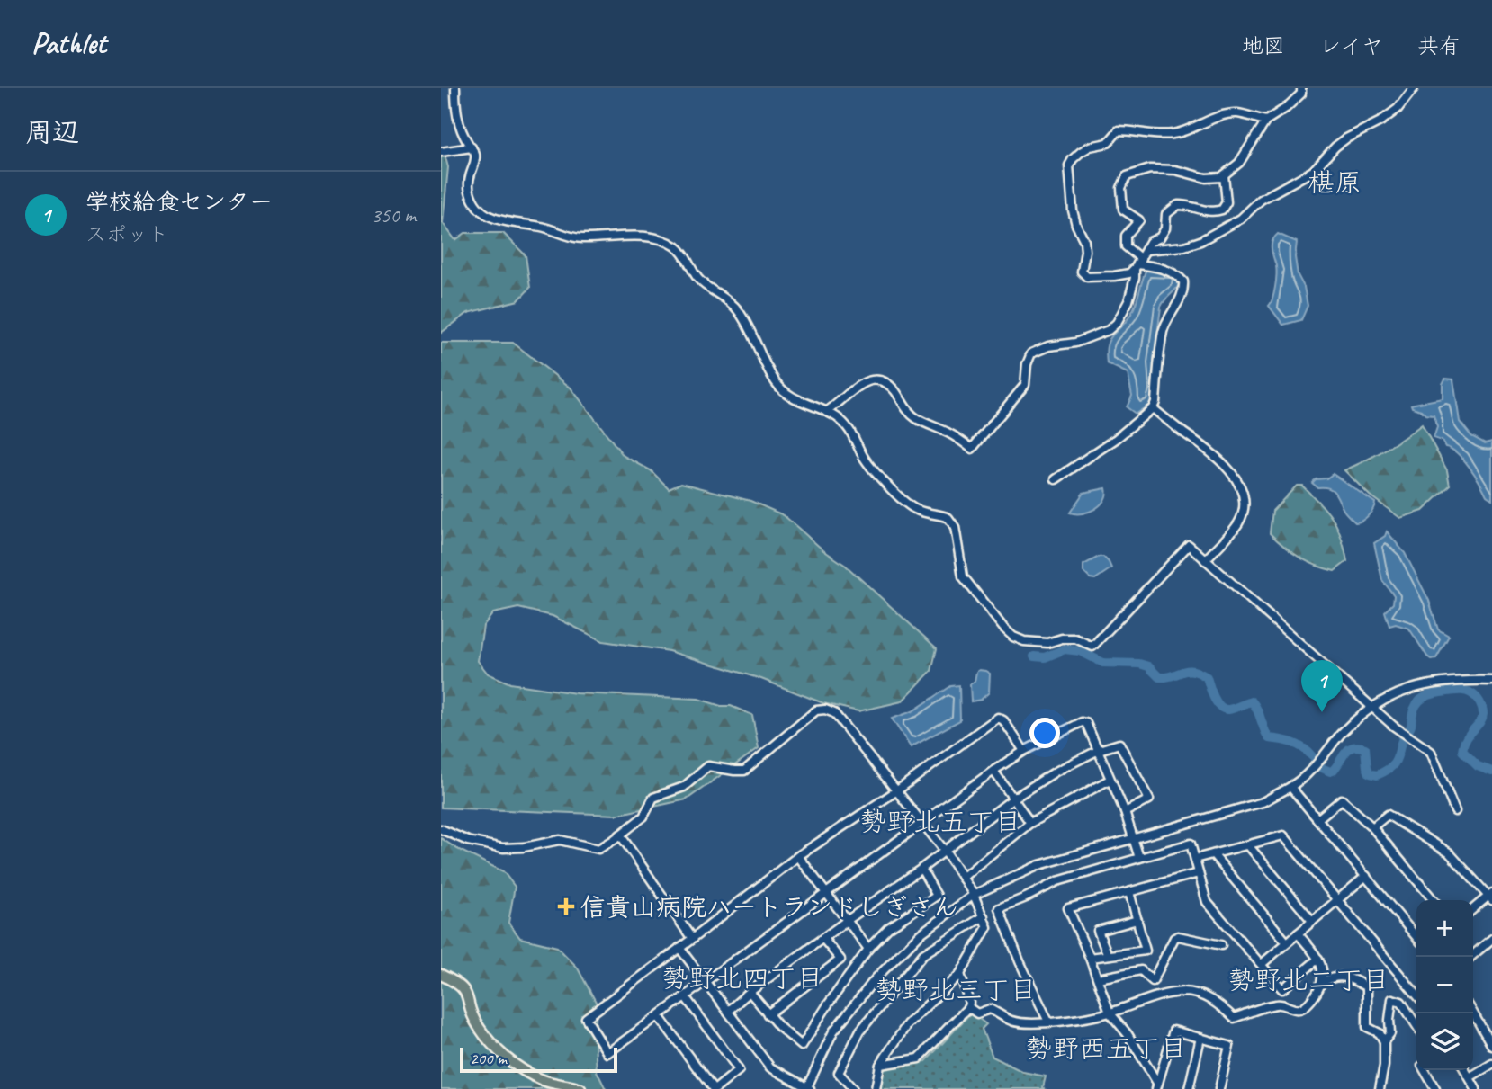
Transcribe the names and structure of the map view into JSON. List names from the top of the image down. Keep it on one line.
{"districts":["椹原","勢野北五丁目","勢野北四丁目","勢野北二丁目","勢野北三丁目","勢野西五丁目"],"places":{"health":["信貴山病院ハートランドしぎさん"]},"scale_bar":"200 m","page":{"header":"Pathlet","nav":["地図","レイヤ","共有"],"heading":"周辺","list":[{"mark":"1","name":"学校給食センター","note":"スポット","value":"350 m"}],"pins":"1","map_buttons":["+","−"],"scale":"200 m"}}
